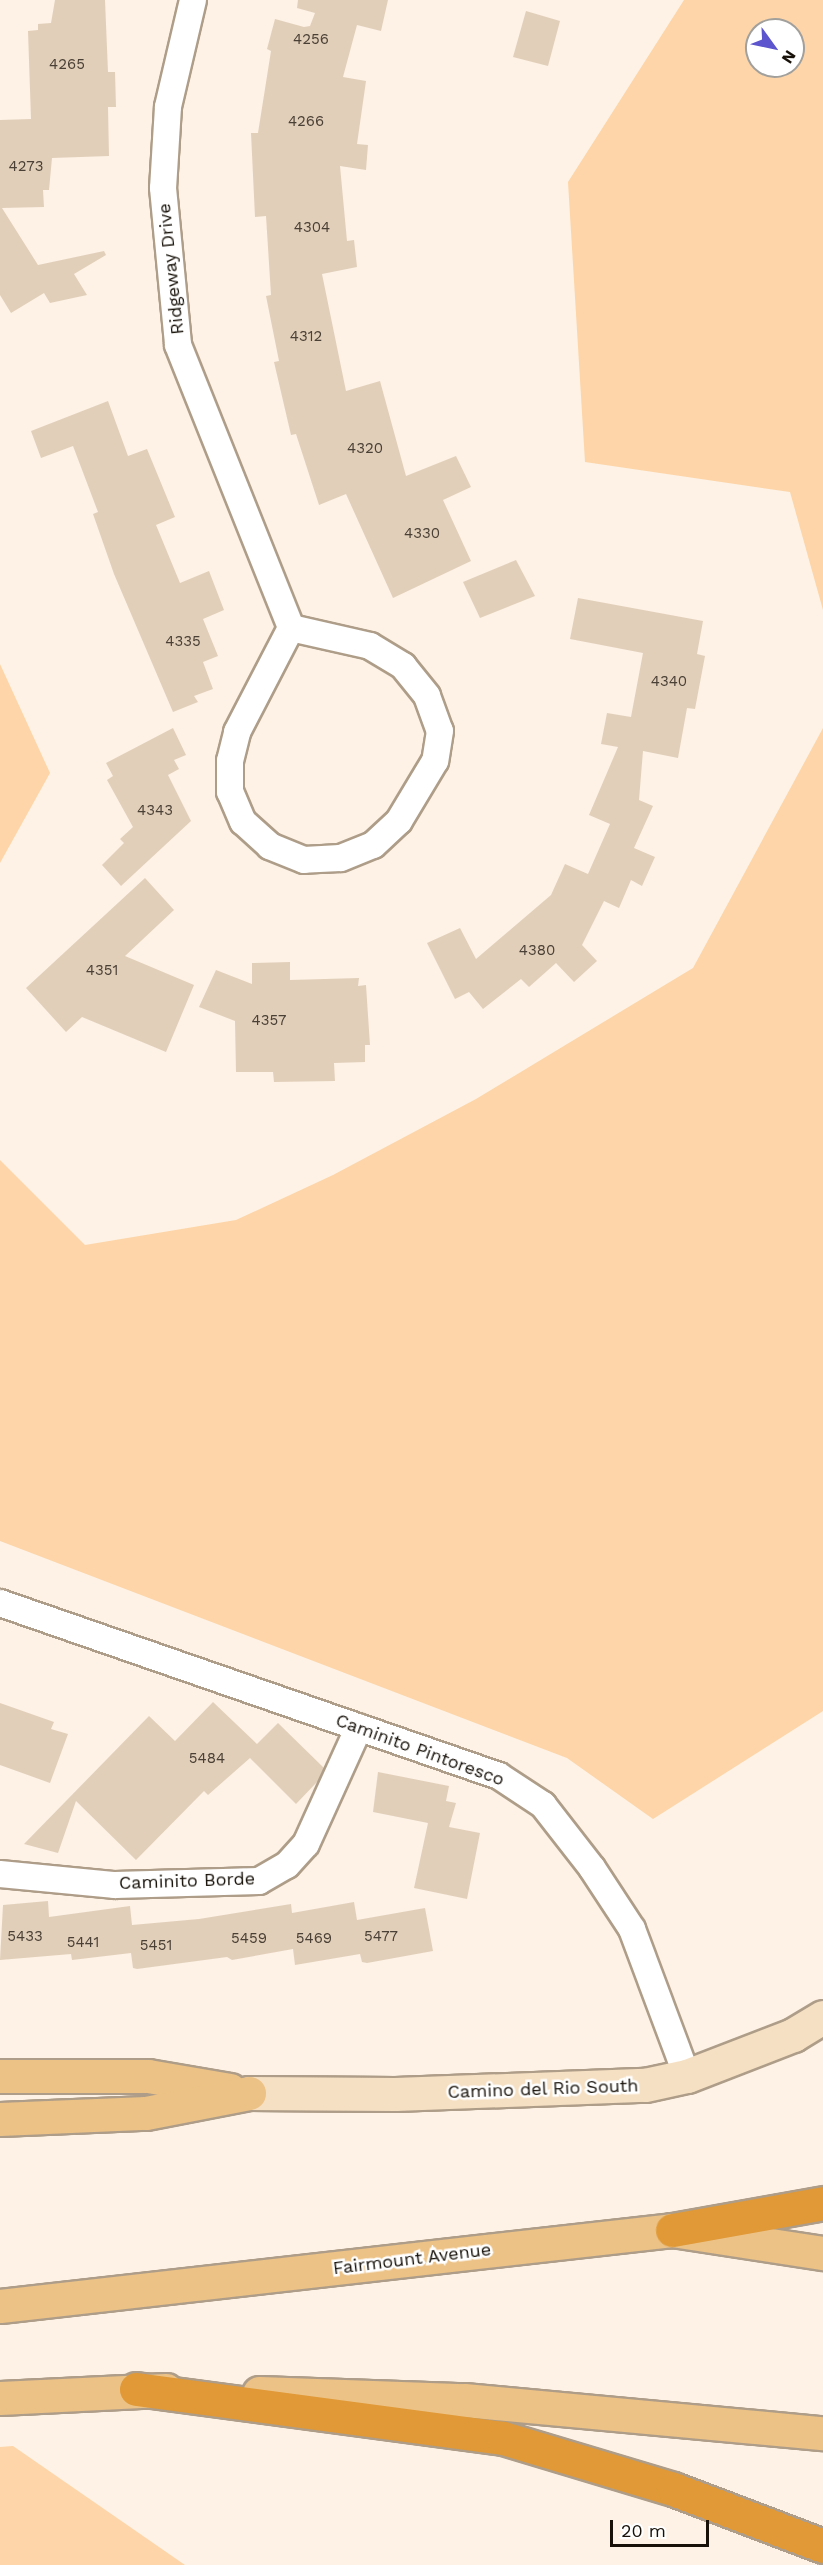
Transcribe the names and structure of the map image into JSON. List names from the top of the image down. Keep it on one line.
{"streets":{"main road":["Fairmount Avenue"],"street":["Ridgeway Drive","Caminito Pintoresco","Caminito Borde","Camino del Rio South"]},"crossings":[["Caminito Pintoresco","Caminito Borde"],["Caminito Pintoresco","Camino del Rio South"]],"house_numbers":["4256","4265","4266","4273","4304","4312","4320","4330","4335","4340","4343","4380","4351","4357","5484","5433","5477","5459","5469","5441","5451"],"scale_bar":"20 m","north":"bottom right"}
